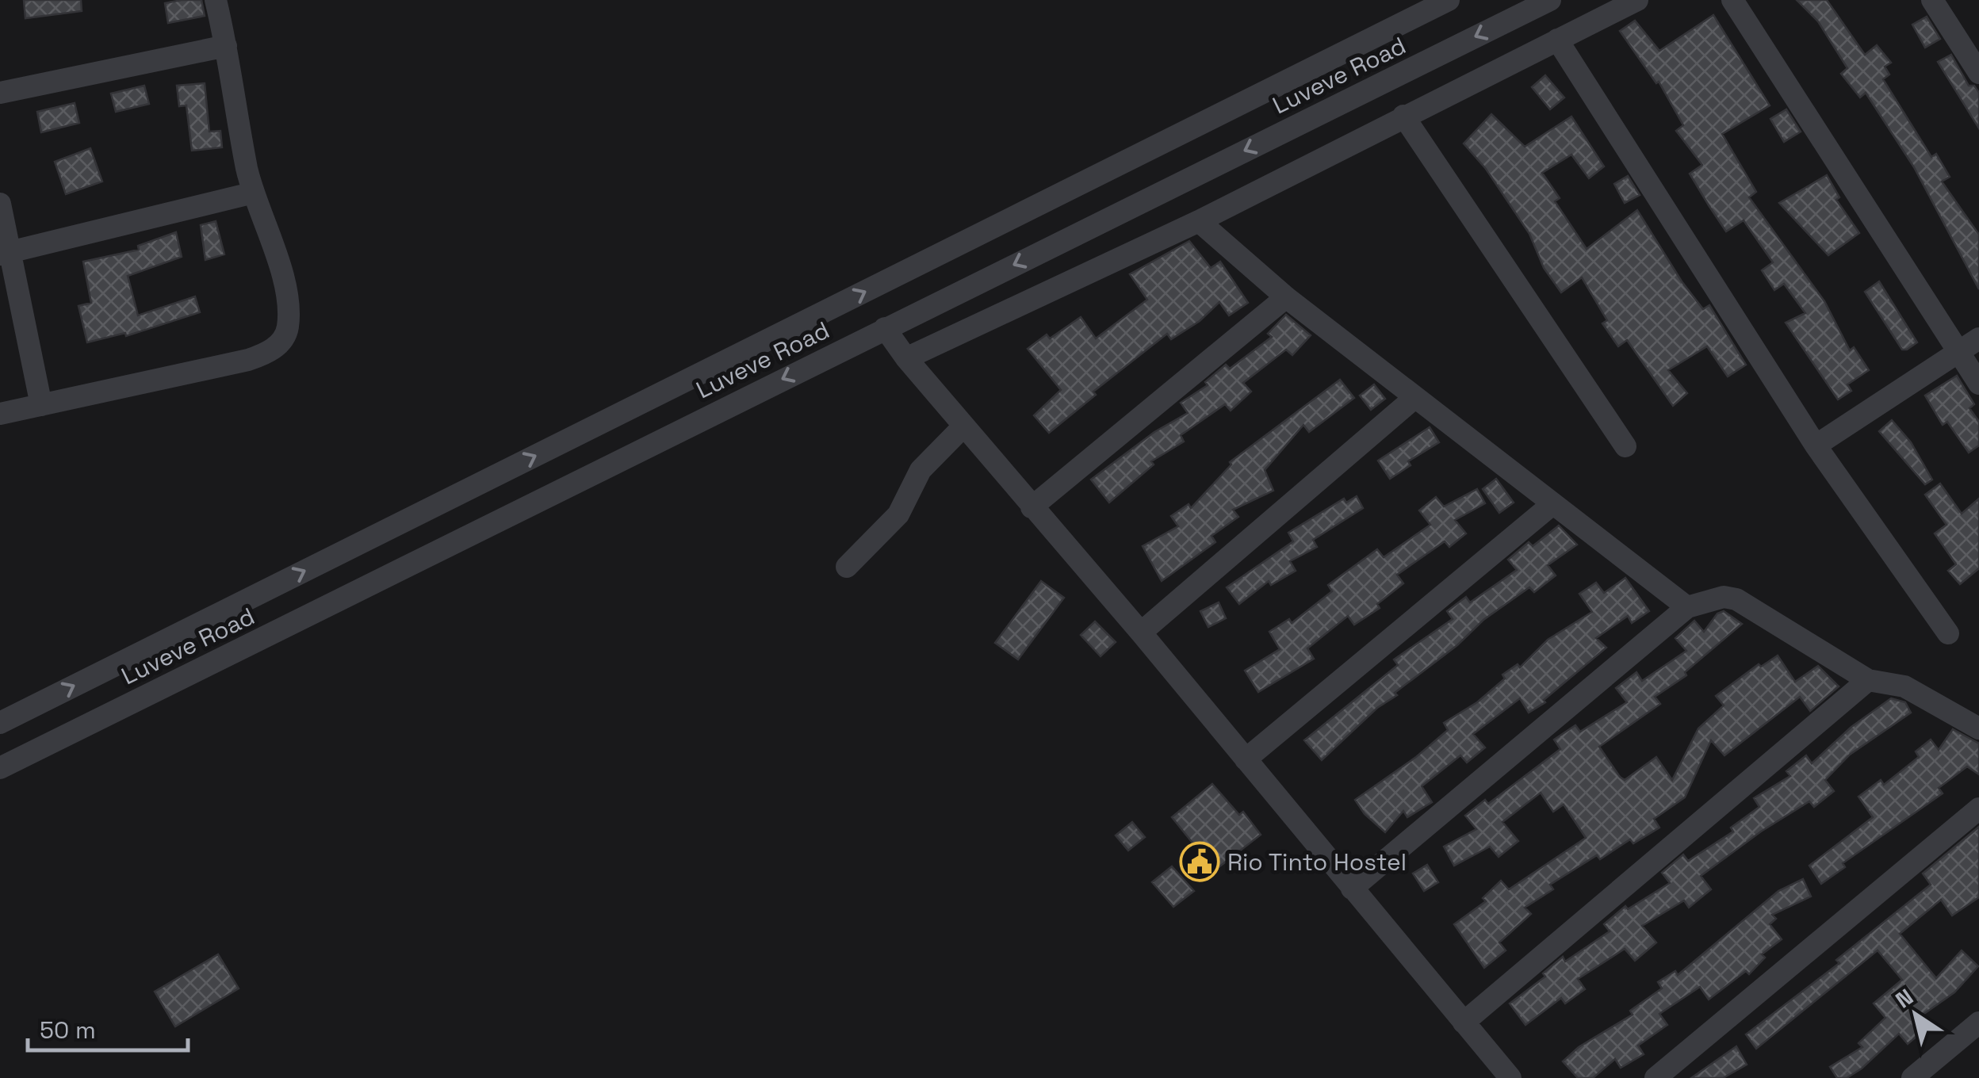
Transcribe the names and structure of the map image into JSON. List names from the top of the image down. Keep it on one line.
{"streets":{"street":["Luveve Road"]},"places":{"public building":["Rio Tinto Hostel"]},"scale_bar":"50 m","north":"top left"}
